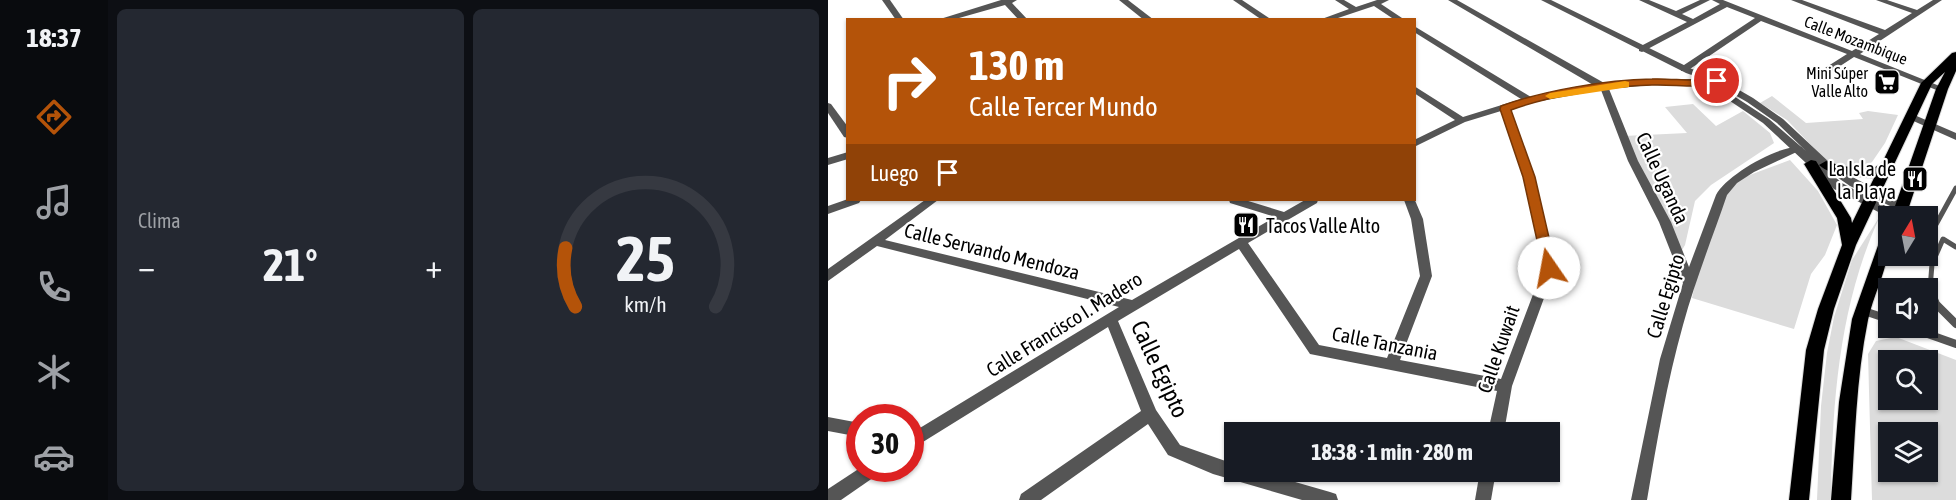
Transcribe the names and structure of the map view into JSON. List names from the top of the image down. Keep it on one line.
{"streets":{"street":["Calle Mozambique","Calle Uganda","Calle Servando Mendoza","Calle Egipto","Calle Francisco I. Madero","Calle Tanzania","Calle Kuwait"]},"crossings":[["Calle Uganda","Calle Egipto"],["Calle Servando Mendoza","Calle Francisco I. Madero"],["Calle Egipto","Calle Francisco I. Madero"],["Calle Francisco I. Madero","Calle Tanzania"],["Calle Tanzania","Calle Kuwait"]],"places":{"supermarket":["Mini Súper Valle Alto"],"restaurant":["La Isla de la Playa","Tacos Valle Alto"]},"north":"top","page":{"tabs":"18:37","tile":"Clima","turn":["130 m","Calle Tercer Mundo"],"then":"Luego","heat":["−","21°","+"],"limit":"30","trip":"18:38 · 1 min · 280 m","gauge":["25","km/h"]}}
